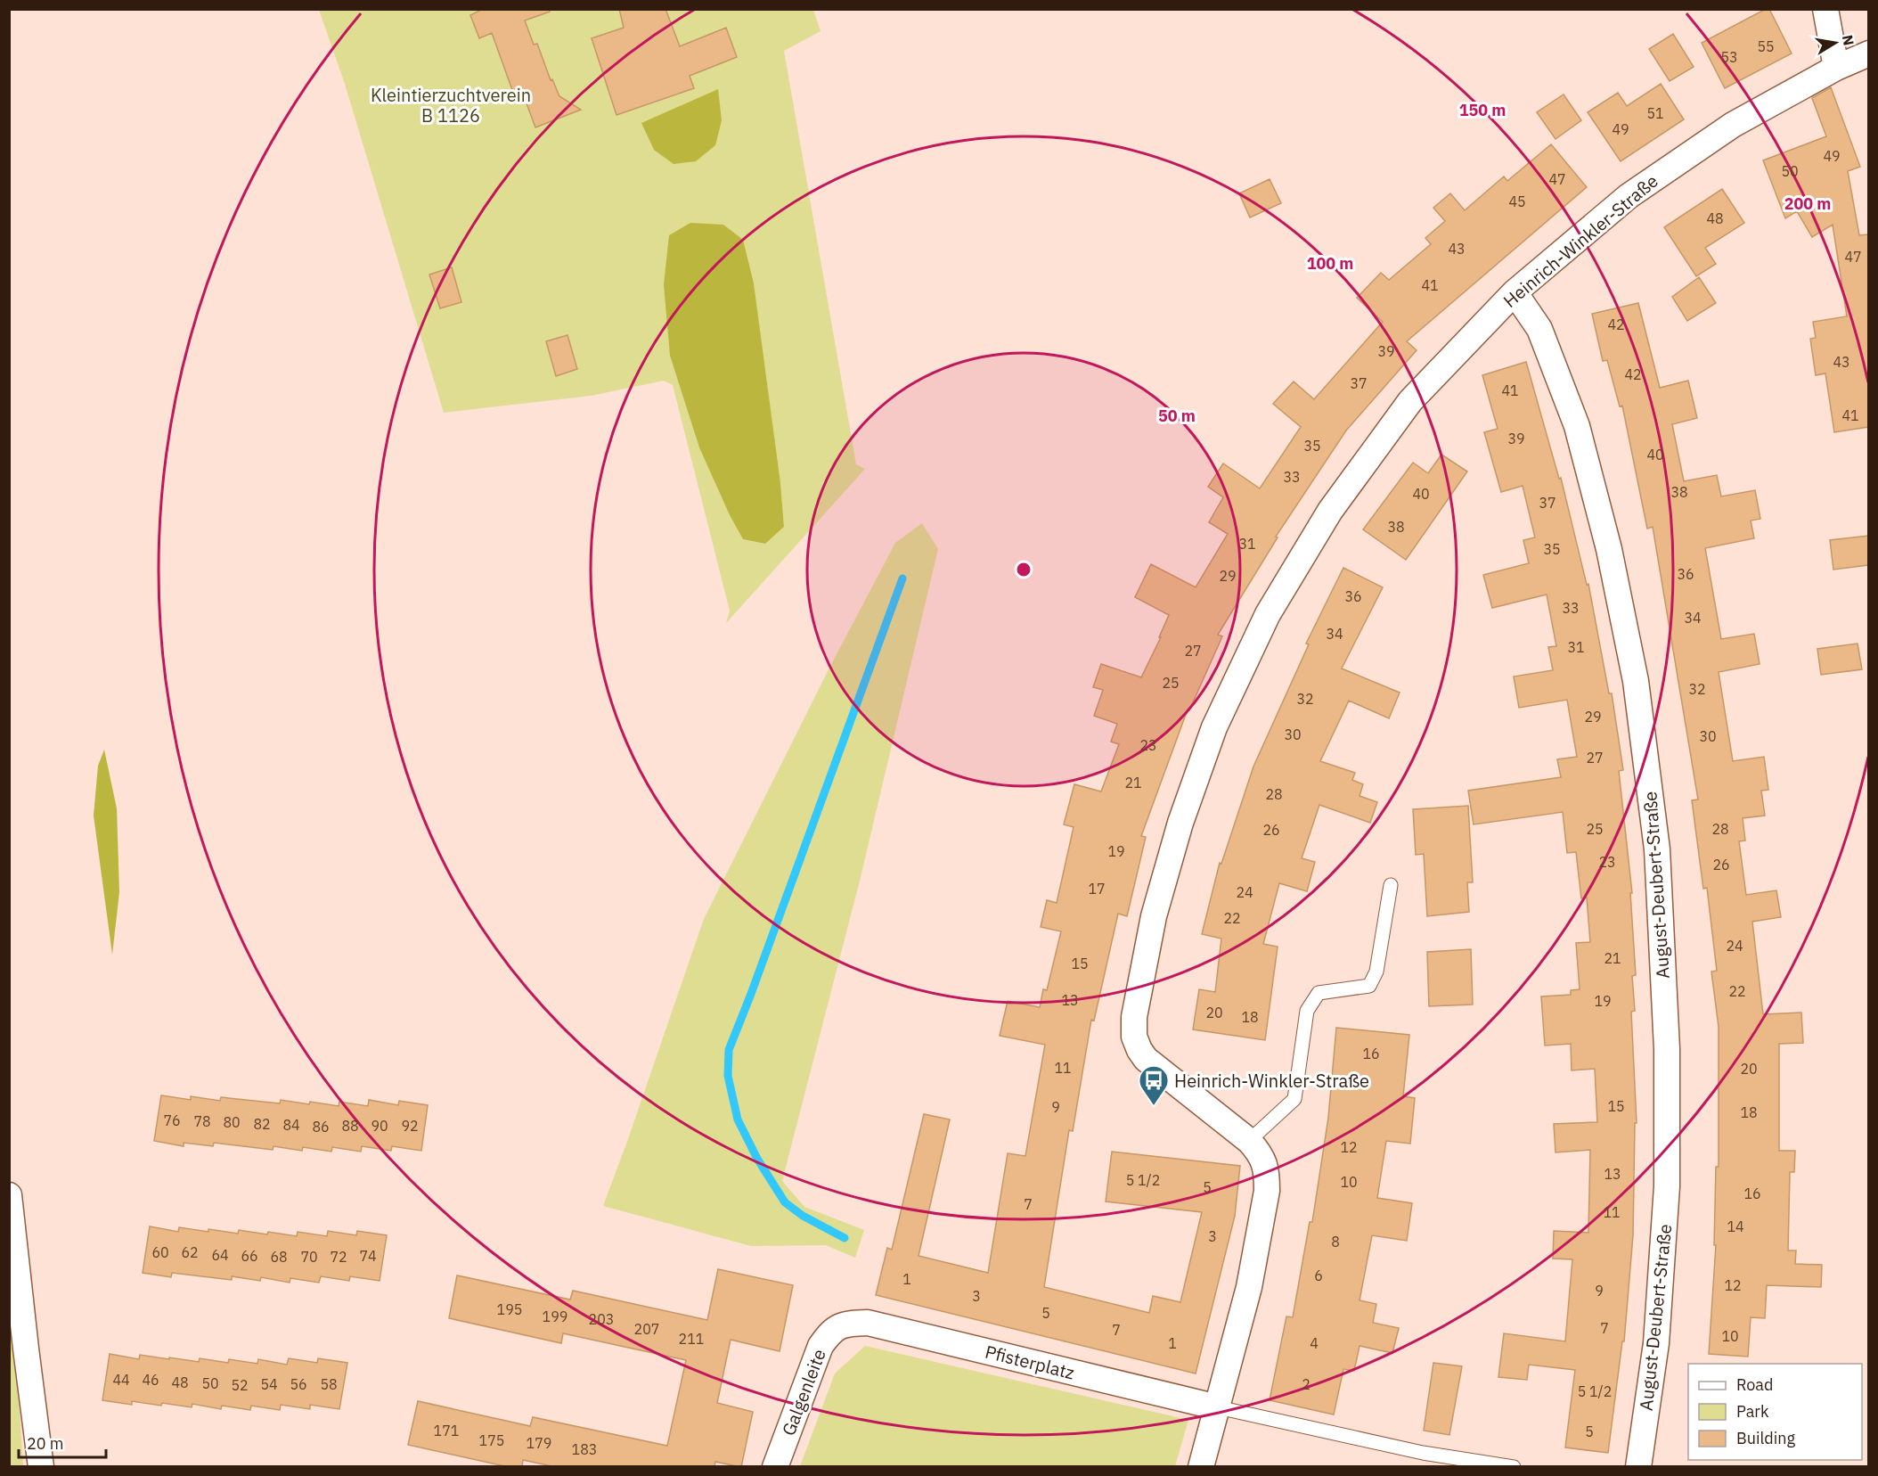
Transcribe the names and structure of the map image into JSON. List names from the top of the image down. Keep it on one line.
{"streets":{"street":["Heinrich-Winkler-Straße","August-Deubert-Straße","Pfisterplatz","Galgenleite"]},"crossings":[["Heinrich-Winkler-Straße","August-Deubert-Straße"],["Heinrich-Winkler-Straße","Pfisterplatz"],["Pfisterplatz","Galgenleite"]],"parks":["Kleintierzuchtverein B 1126"],"places":{"bus stop":["Heinrich-Winkler-Straße"]},"house_numbers":["55","53","51","49","49","50","47","45","48","43","47","41","42","39","43","42","37","41","41","39","35","40","33","38","40","37","38","31","35","36","29","36","33","34","34","31","27","25","32","32","29","30","30","23","27","21","28","25","28","26","19","23","26","17","24","22","24","21","15","22","13","19","20","18","16","11","20","15","9","18","76","78","80","82","84","88","90","92","86","12","13","5 1/2","10","5","16","7","11","14","3","8","60","62","64","66","74","68","70","72","6","1","12","9","3","195","5","199","203","7","207","7","10","211","1","4","44","46","48","50","54","56","58","2","52","5 1/2","171","5","175","179","183"],"legend":["Road","Park","Building"],"scale_bar":"20 m","north":"right","rings":["150 m","200 m","100 m","50 m"]}
